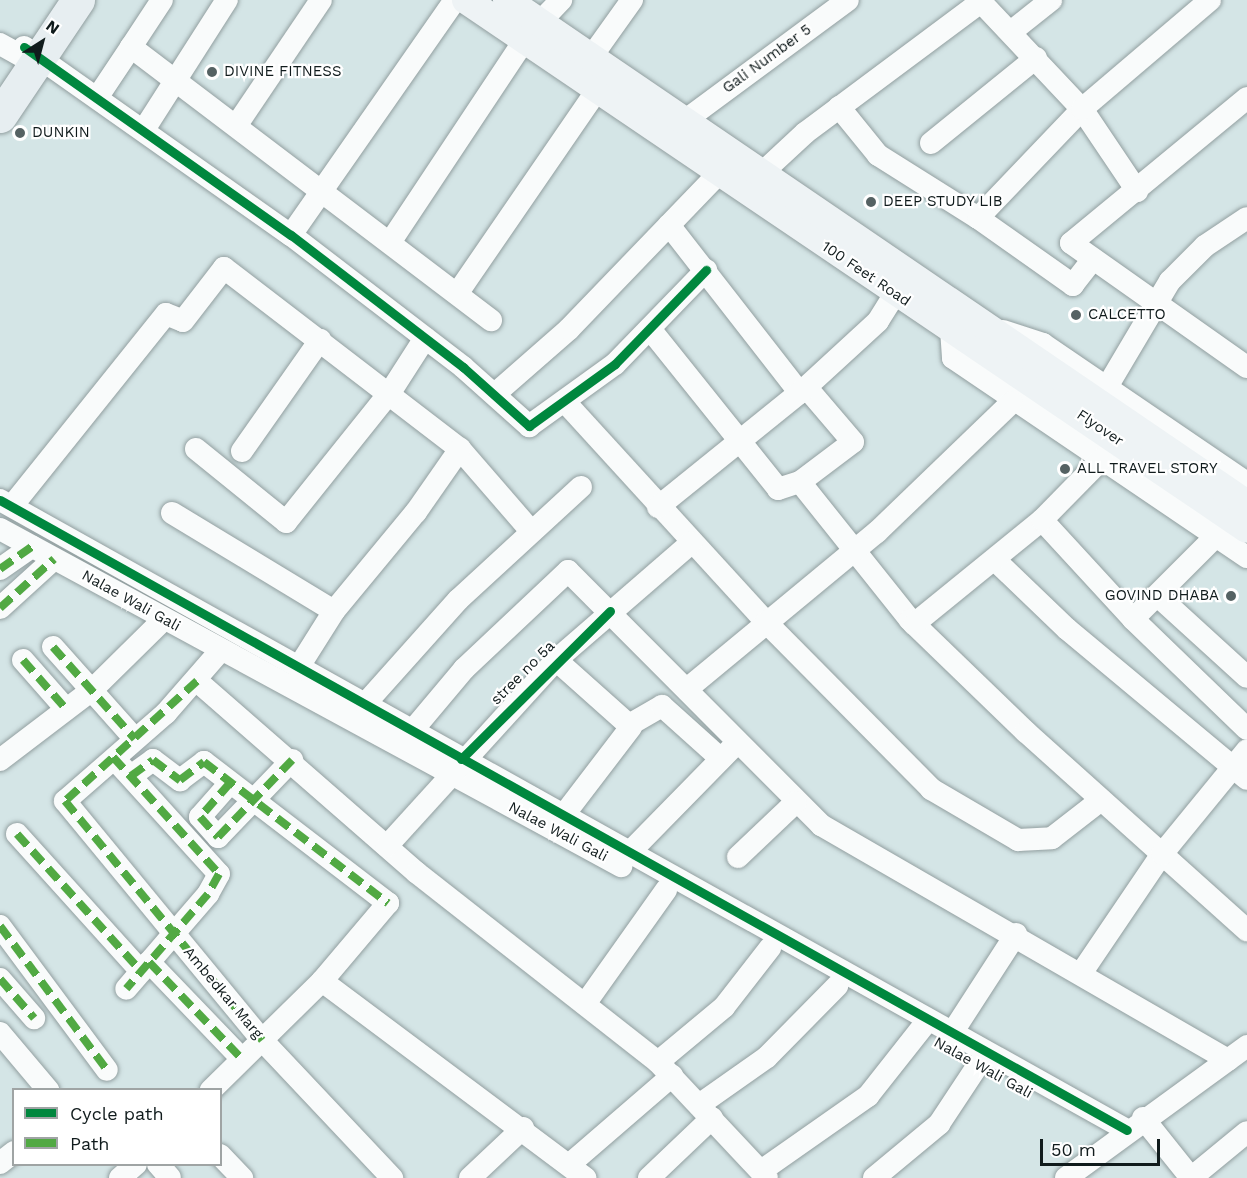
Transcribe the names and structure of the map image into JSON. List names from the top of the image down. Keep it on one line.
{"streets":{"main road":["100 Feet Road","Flyover"],"street":["Gali Number 5","Nalae Wali Gali","stree no 5a","Ambedkar Marg"]},"crossings":[["Gali Number 5","100 Feet Road"],["100 Feet Road","Flyover"],["Nalae Wali Gali","stree no 5a"]],"places":["DIVINE FITNESS","DUNKIN","DEEP STUDY LIB","CALCETTO","ALL TRAVEL STORY","GOVIND DHABA"],"legend":["Cycle path","Path"],"scale_bar":"50 m","north":"top right"}
